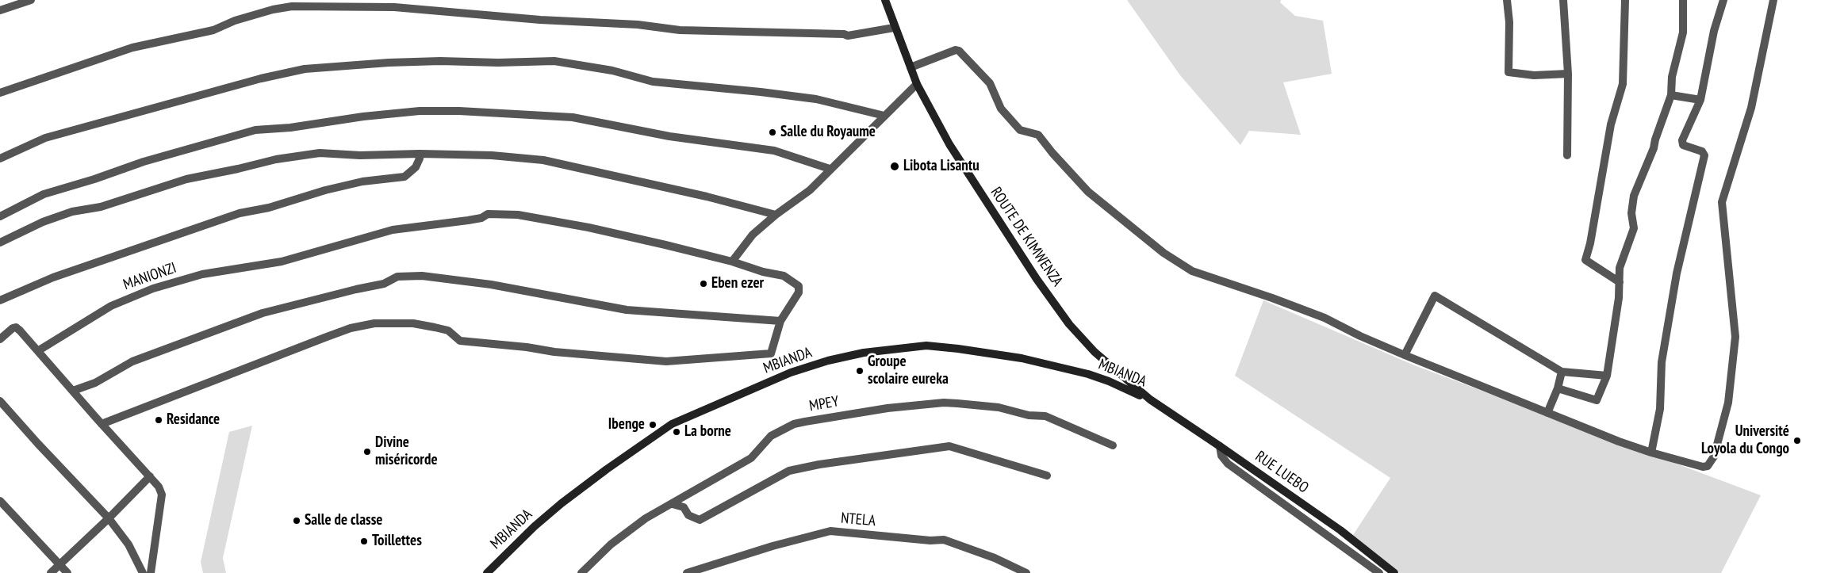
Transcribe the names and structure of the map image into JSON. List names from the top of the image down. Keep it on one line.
{"streets":{"street":["ROUTE DE KIMWENZA","MANIONZI","MBIANDA","MPEY","RUE LUEBO","NTELA"]},"crossings":[["ROUTE DE KIMWENZA","MBIANDA"],["ROUTE DE KIMWENZA","RUE LUEBO"],["MBIANDA","RUE LUEBO"]],"places":["Salle du Royaume","Libota Lisantu","Eben ezer","Groupe scolaire eureka","Residance","Ibenge","La borne","Université Loyola du Congo","Divine miséricorde","Salle de classe","Toillettes"]}
